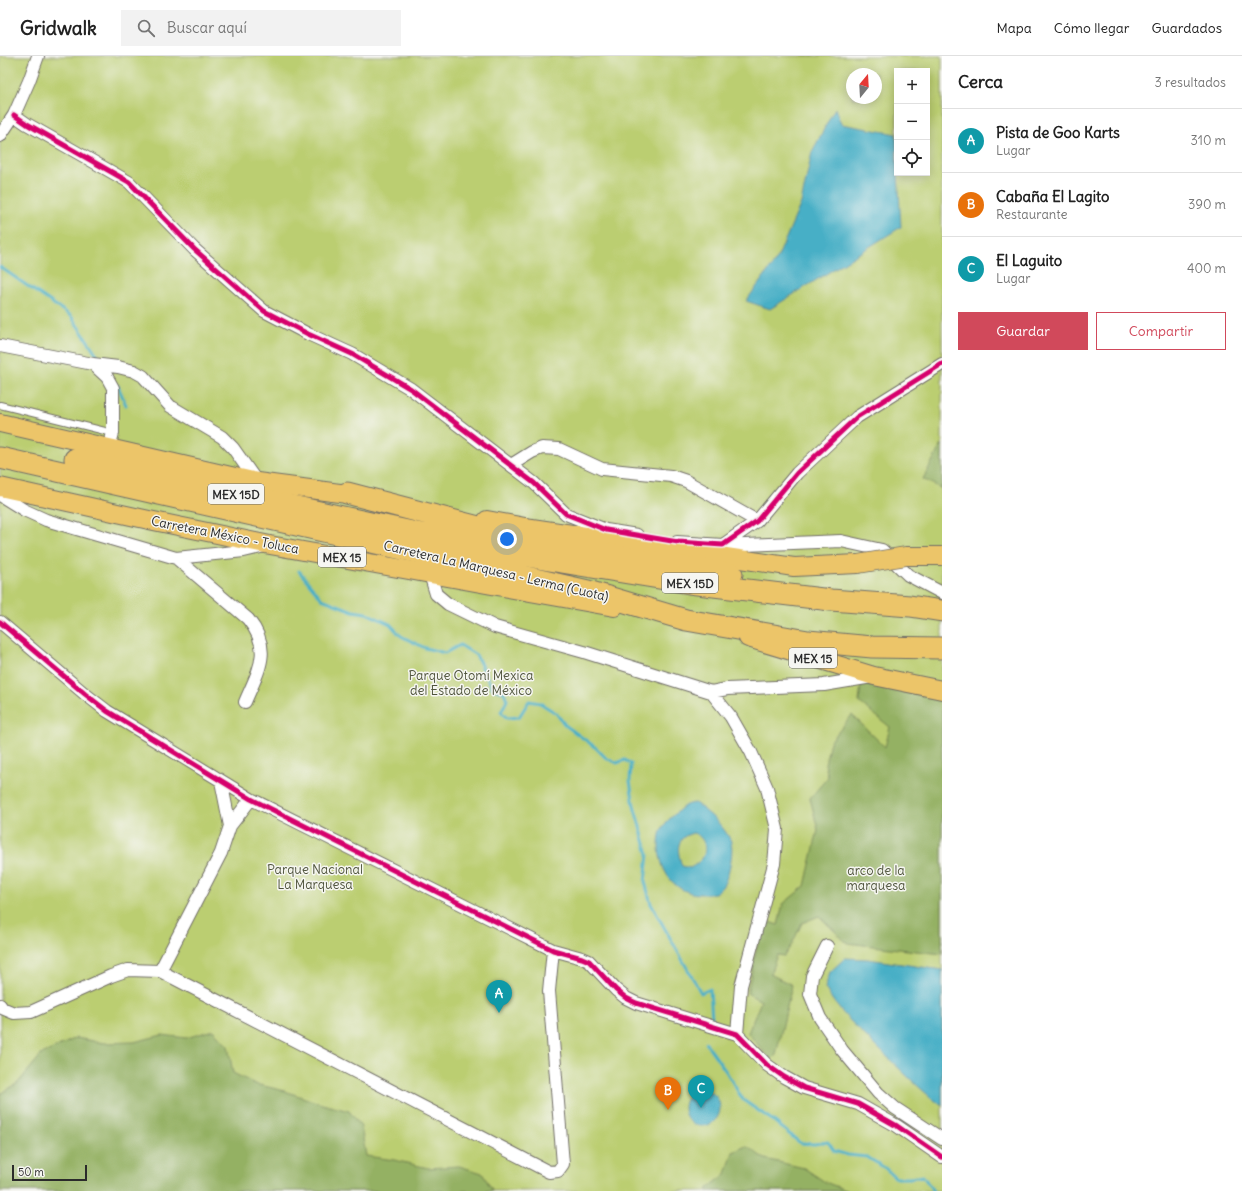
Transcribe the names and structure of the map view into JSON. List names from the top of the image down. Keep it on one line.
{"streets":{"highway":["MEX 15D","Carretera La Marquesa - Lerma (Cuota)"],"main road":["Carretera México - Toluca","MEX 15"]},"crossings":[["MEX 15D","Carretera México - Toluca"],["MEX 15D","Carretera La Marquesa - Lerma (Cuota)"],["Carretera México - Toluca","Carretera La Marquesa - Lerma (Cuota)"]],"parks":["Parque Otomí Mexica del Estado de México","Parque Nacional La Marquesa","arco de la marquesa"],"scale_bar":"50 m","north":"top","page":{"header":"Gridwalk","search":"Buscar aquí","nav":["Mapa","Cómo llegar","Guardados"],"heading":["Cerca","3 resultados"],"map_buttons":["+","−"],"list":[{"mark":"A","name":"Pista de Goo Karts","note":"Lugar","value":"310 m"},{"mark":"B","name":"Cabaña El Lagito","note":"Restaurante","value":"390 m"},{"mark":"C","name":"El Laguito","note":"Lugar","value":"400 m"}],"buttons":["Guardar","Compartir"],"pins":["A","C","B"],"scale":"50 m"}}
